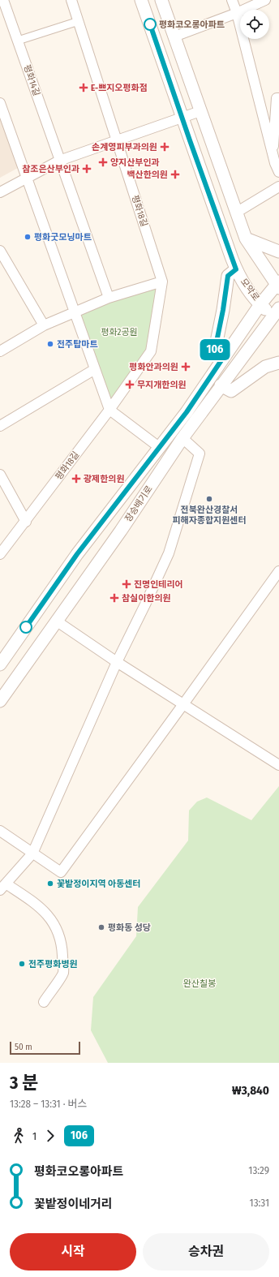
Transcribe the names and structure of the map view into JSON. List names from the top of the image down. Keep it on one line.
{"streets":{"street":["평화14길","평화18길","모악로","장승배기로"]},"crossings":[["모악로","장승배기로"]],"parks":["평화2공원","완산칠봉"],"places":{"other":["평화코오롱아파트","평화굿모닝마트","전주탑마트","전북완산경찰서 피해자종합지원센터","꽃밭정이지역 아동센터","평화동 성당","전주평화병원"],"health":["E-쁘지오평화점","손계영피부과의원","양지산부인과","참조은산부인과","백산한의원","평화안과의원","무지개한의원","광제한의원","진명인테리어","참실이한의원"]},"lines":["bus line 106"],"scale_bar":"50 m","page":{"on_map":"106","scale":"50 m","heading":["3 분","13:28 – 13:31 · 버스","₩3,840"],"legs":["1","106"],"list":[{"name":"평화코오롱아파트","value":"13:29"},{"name":"꽃밭정이네거리","value":"13:31"}],"buttons":["시작","승차권"]}}
